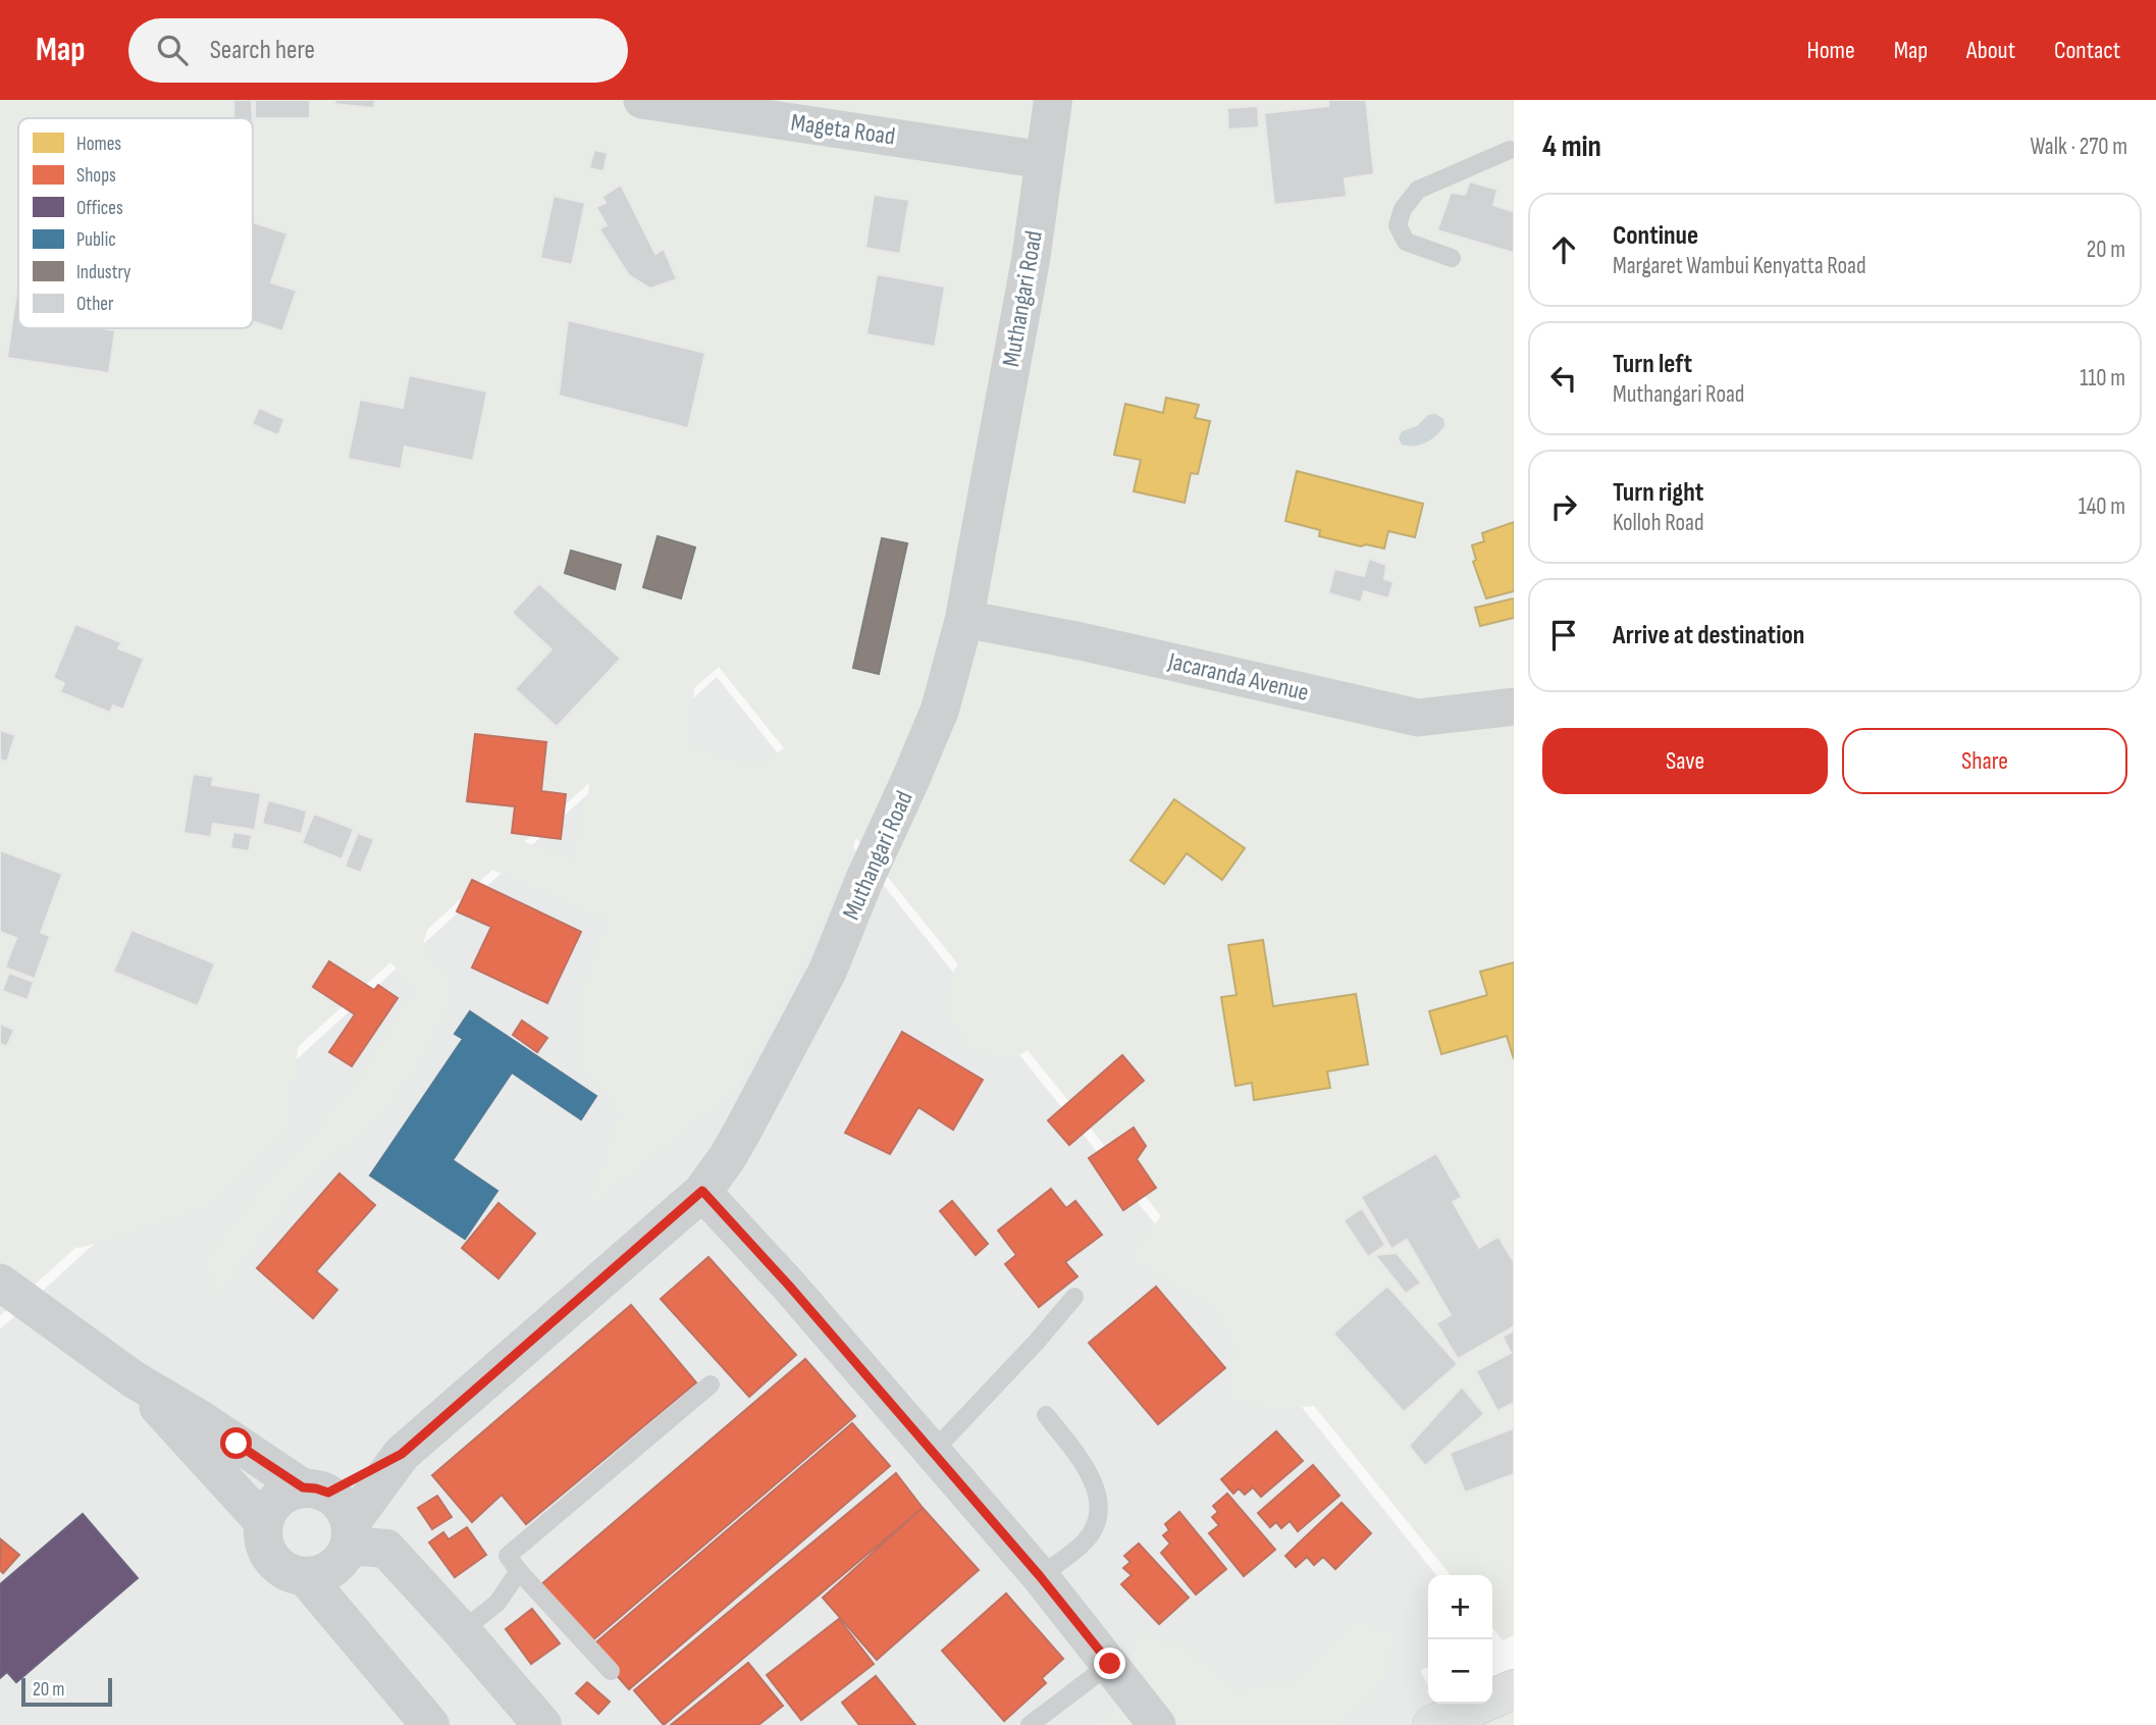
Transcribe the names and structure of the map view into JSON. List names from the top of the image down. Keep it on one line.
{"streets":{"street":["Mageta Road","Muthangari Road","Jacaranda Avenue"]},"crossings":[["Mageta Road","Muthangari Road"],["Muthangari Road","Jacaranda Avenue"]],"legend":["Homes","Shops","Offices","Public","Industry","Other"],"scale_bar":"20 m","page":{"header":"Map","search":"Search here","nav":["Home","Map","About","Contact"],"heading":["4 min","Walk · 270 m"],"list":[["Continue","Margaret Wambui Kenyatta Road","20 m"],["Turn left","Muthangari Road","110 m"],["Turn right","Kolloh Road","140 m"],"Arrive at destination"],"buttons":["Save","Share"],"map_buttons":["+","−"],"scale":"20 m"}}
